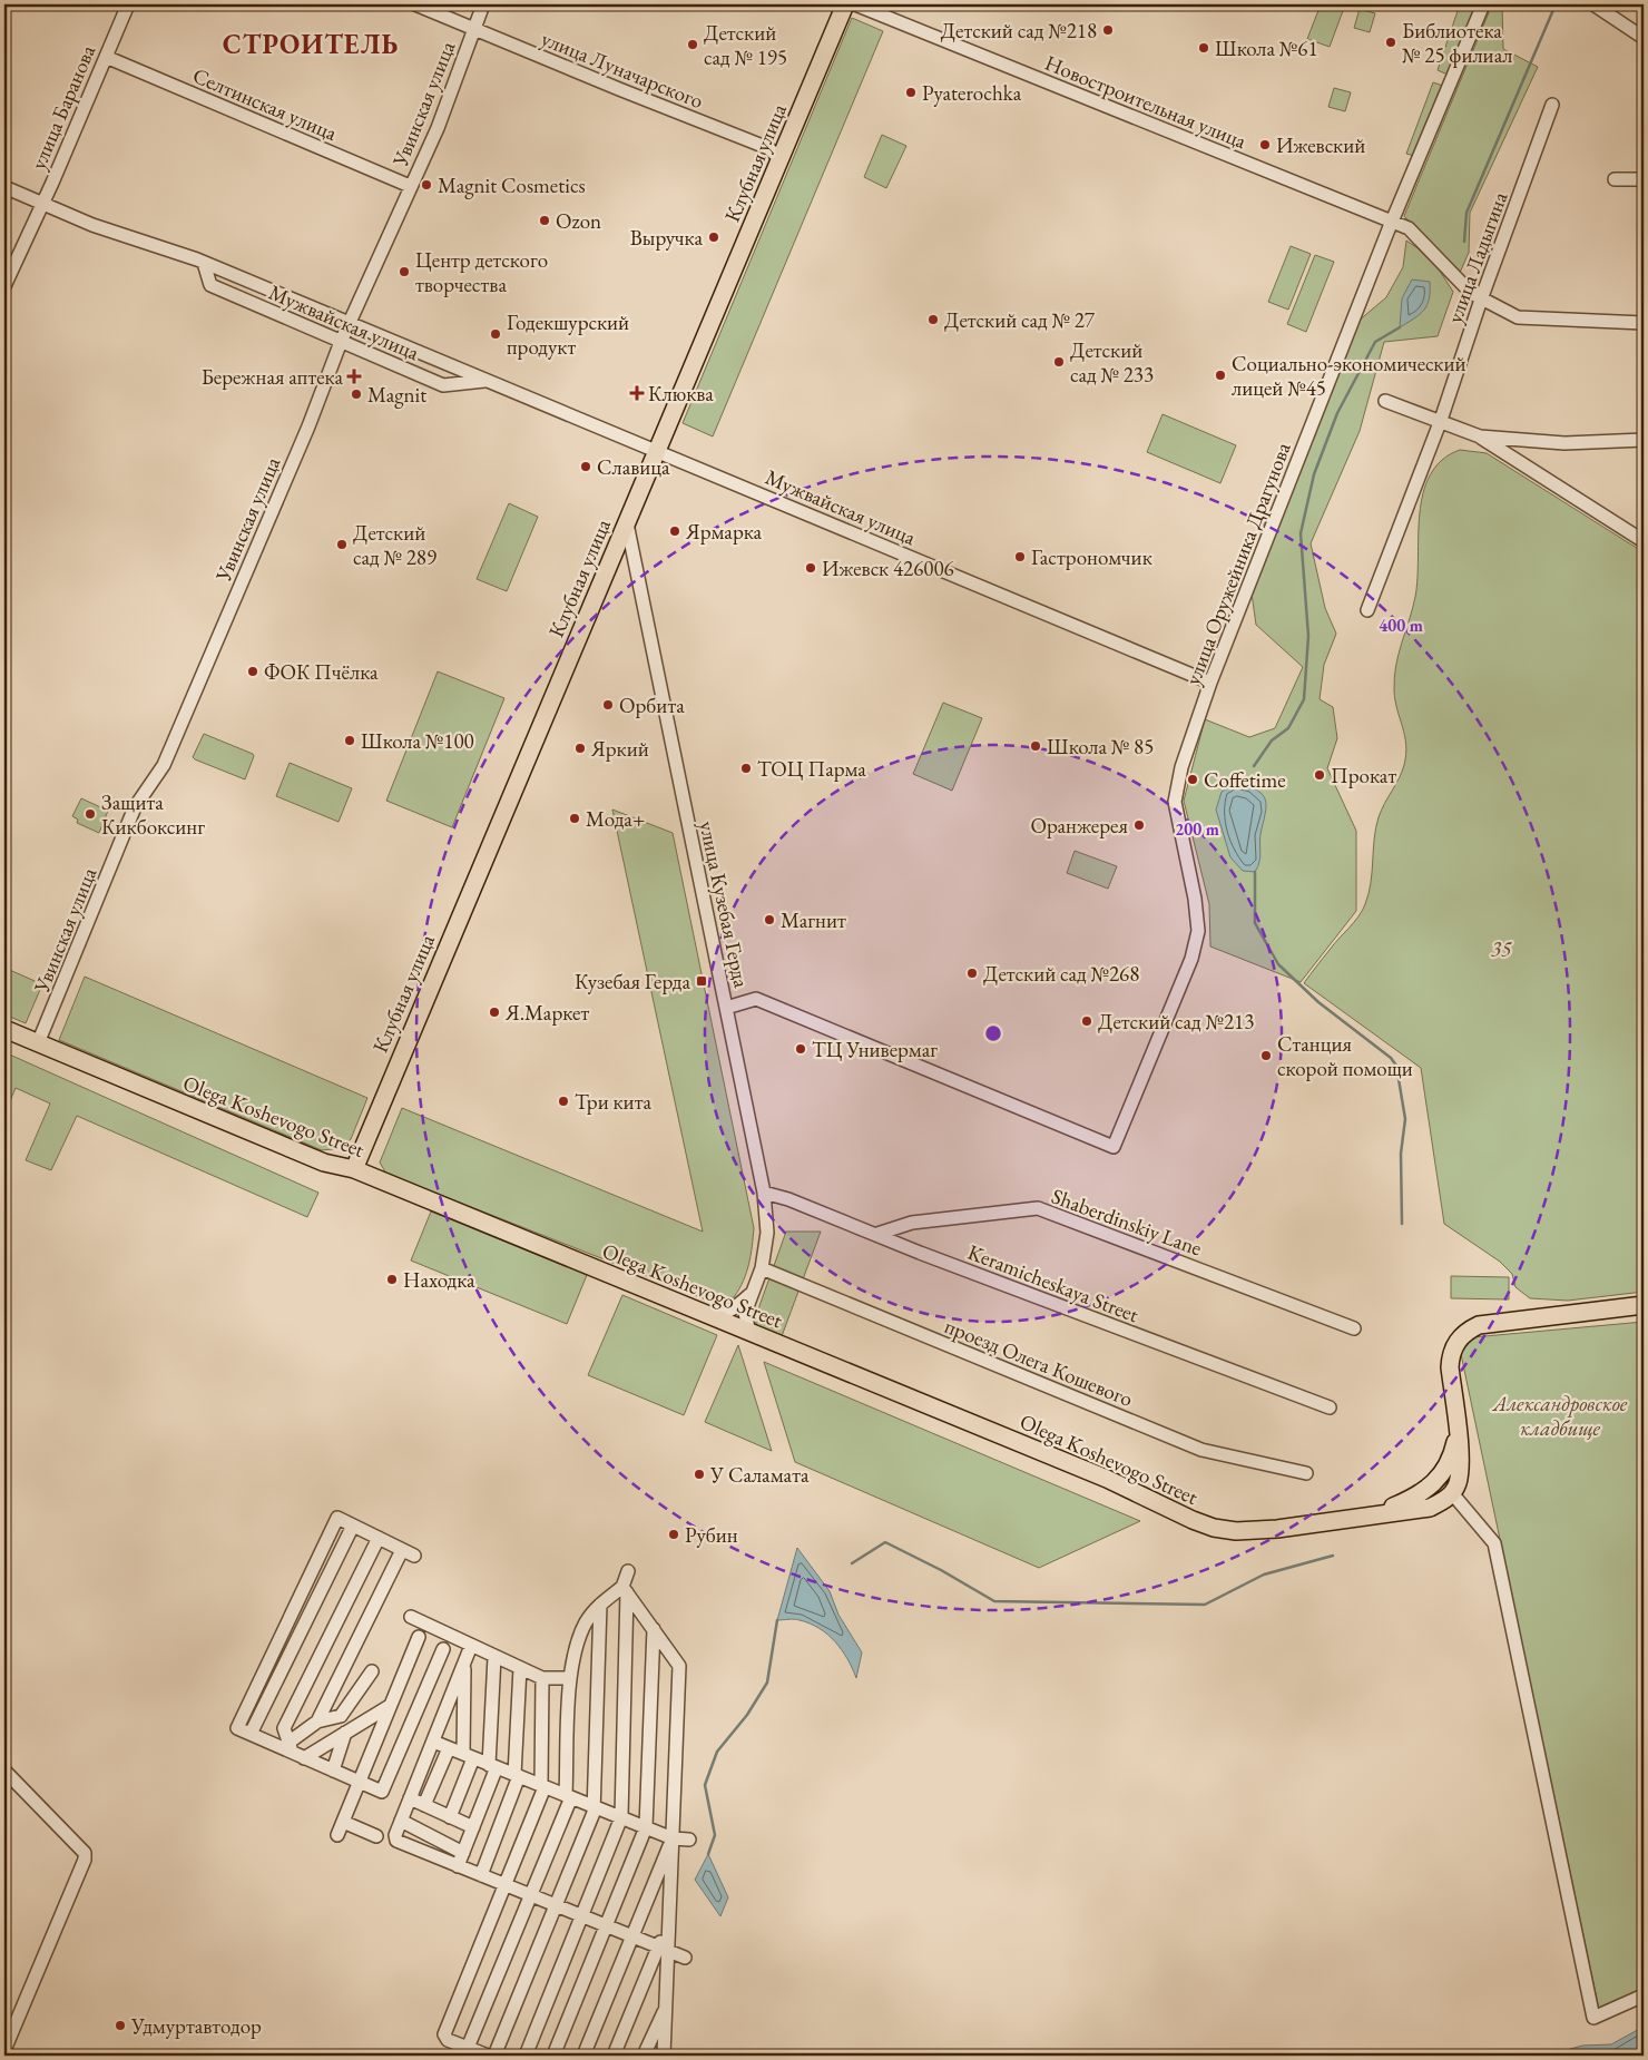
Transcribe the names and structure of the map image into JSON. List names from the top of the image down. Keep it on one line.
{"streets":{"main road":["Клубная улица","Olega Koshevogo Street"],"street":["улица Луначарского","Новостроительная улица","Селтинская улица","Увинская улица","улица Баранова","улица Ладыгина","Мужвайская улица","улица Оружейника Драгунова","улица Кузебая Герда","Shaberdinskiy Lane","Keramicheskaya Street","проезд Олега Кошевого"]},"crossings":[["улица Луначарского","Увинская улица"],["улица Луначарского","Клубная улица"],["Новостроительная улица","улица Ладыгина"],["Новостроительная улица","улица Оружейника Драгунова"],["Селтинская улица","Увинская улица"],["Селтинская улица","улица Баранова"],["Увинская улица","Мужвайская улица"],["Увинская улица","Olega Koshevogo Street"],["улица Баранова","Мужвайская улица"],["Клубная улица","Мужвайская улица"],["Клубная улица","улица Кузебая Герда"],["Клубная улица","Olega Koshevogo Street"],["Мужвайская улица","улица Оружейника Драгунова"],["улица Оружейника Драгунова","улица Кузебая Герда"],["улица Кузебая Герда","Keramicheskaya Street"],["улица Кузебая Герда","проезд Олега Кошевого"],["Shaberdinskiy Lane","Keramicheskaya Street"]],"districts":["СТРОИТЕЛЬ"],"parks":["35","Александровское кладбище"],"places":{"other":["Детский сад №218","Библиотека № 25 филиал","Детский сад № 195","Школа №61","Pyaterochka","Ижевский","Magnit Cosmetics","Ozon","Выручка","Центр детского творчества","Детский сад № 27","Годекшурский продукт","Детский сад № 233","Социально-экономический лицей №45","Magnit","Славица","Ярмарка","Детский сад № 289","Гастрономчик","Ижевск 426006","ФОК Пчёлка","Орбита","Школа №100","Школа № 85","Яркий","ТОЦ Парма","Прокат","Coffetime","Защита Кикбоксинг","Мода+","Оранжерея","Магнит","Детский сад №268","Я.Маркет","Детский сад №213","ТЦ Универмаг","Станция скорой помощи","Три кита","Находка","У Саламата","Рубин","Удмуртавтодор"],"health":["Бережная аптека","Клюква"],"transit":["Кузебая Герда"]},"rings":["400 m","200 m"]}
